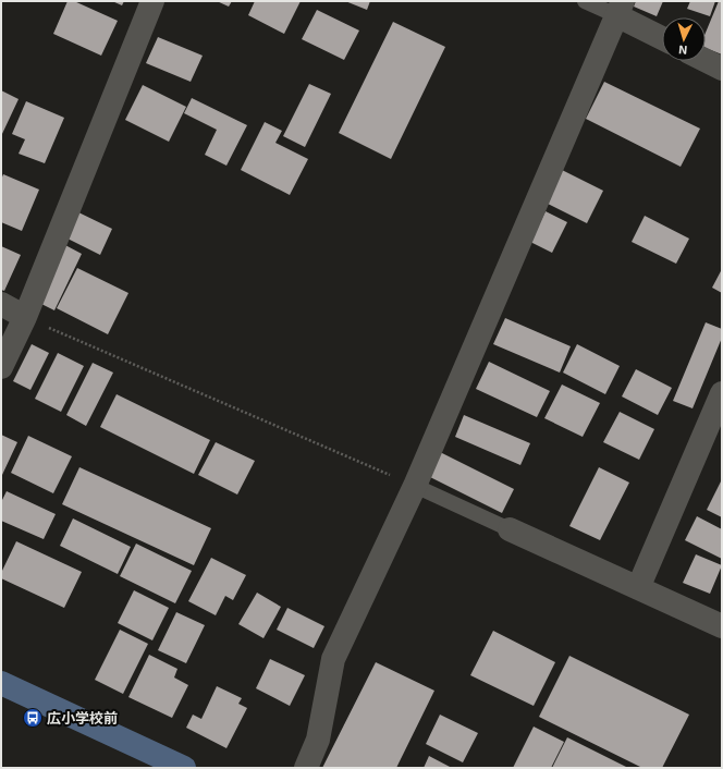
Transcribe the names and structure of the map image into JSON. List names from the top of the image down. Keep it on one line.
{"places":{"bus stop":["広小学校前"]},"north":"bottom"}
